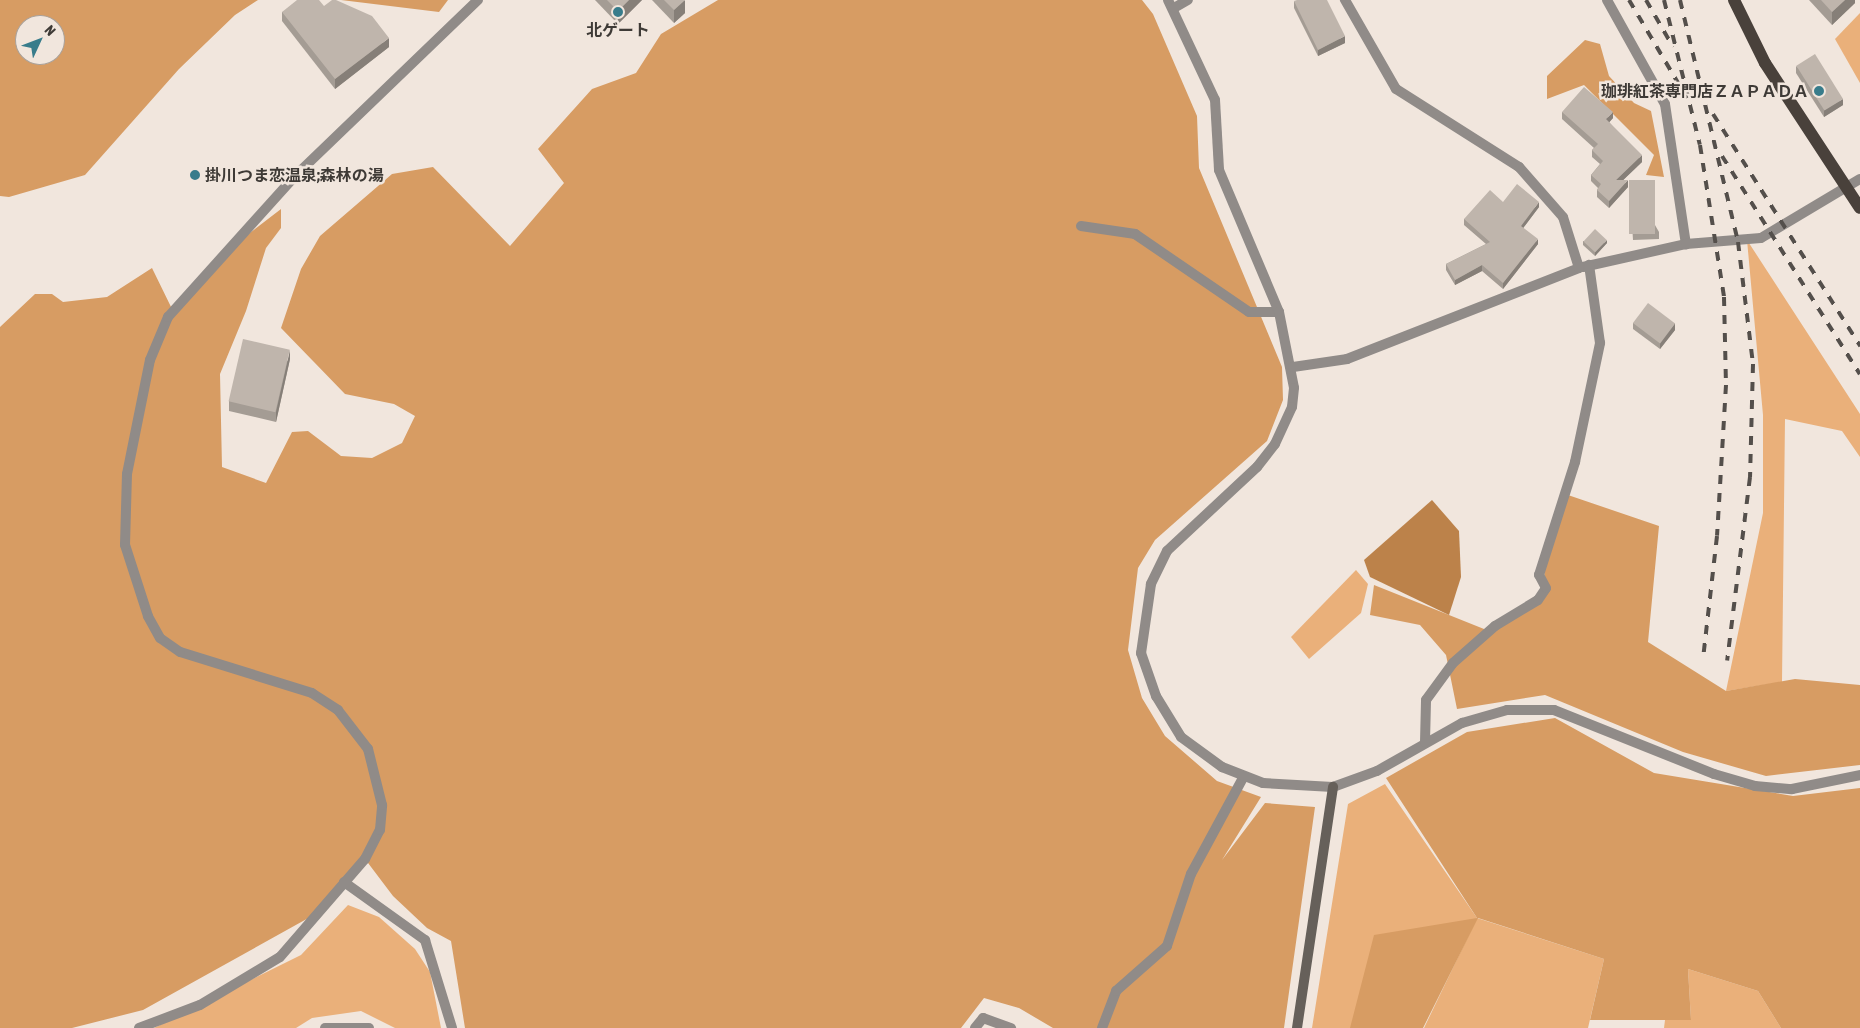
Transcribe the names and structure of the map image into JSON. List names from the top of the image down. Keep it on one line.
{"places":["北ゲート","珈琲紅茶専門店ＺＡＰＡＤＡ","掛川つま恋温泉;森林の湯"],"north":"top right"}
